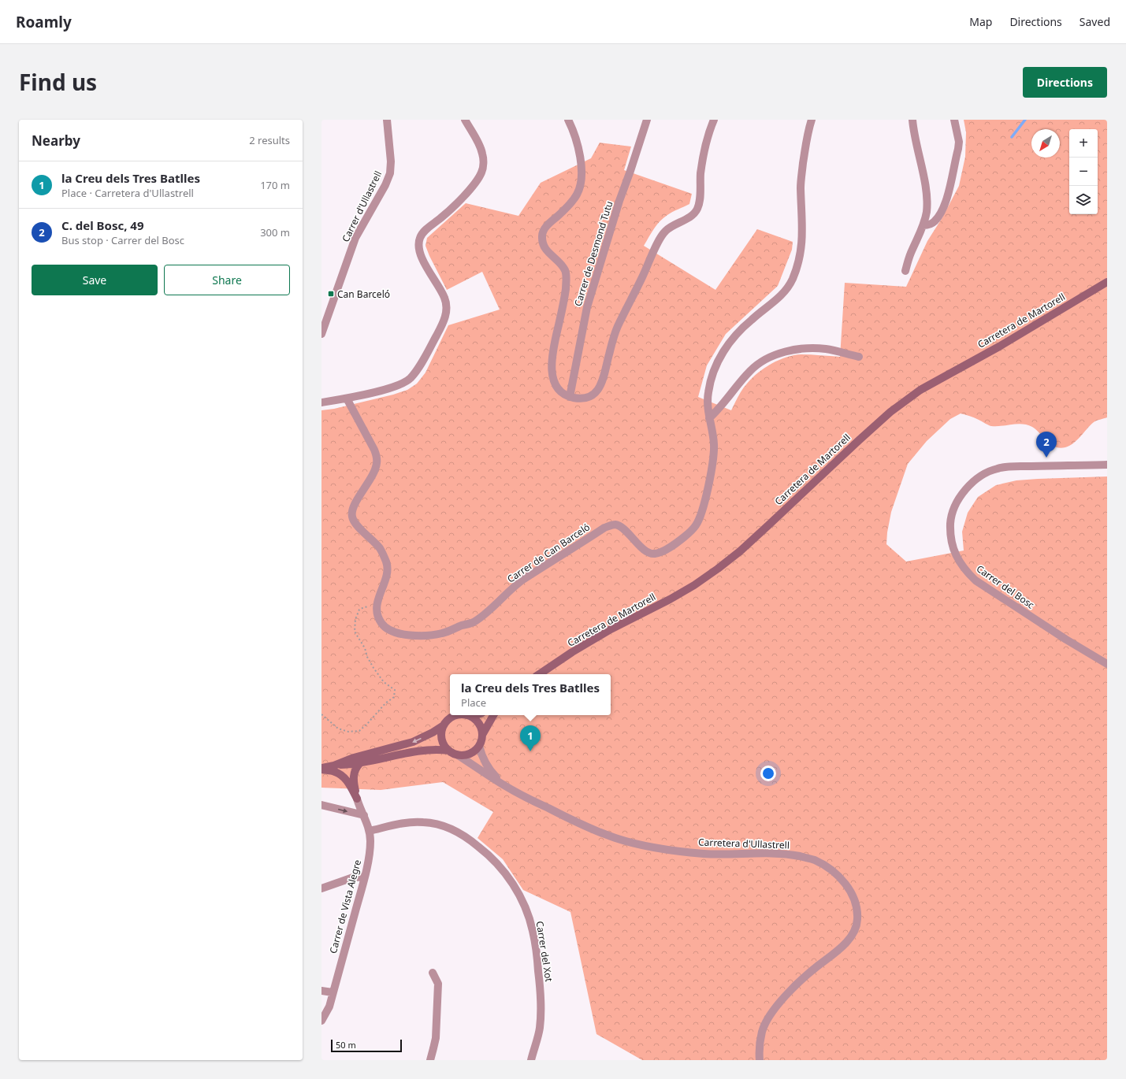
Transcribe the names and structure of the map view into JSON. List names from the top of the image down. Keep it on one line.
{"streets":{"main road":["Carretera de Martorell"],"street":["Carrer d'Ullastrell","Carrer de Desmond Tutu","Carrer de Can Barceló","Carrer del Bosc","Carretera d'Ullastrell","Carrer de Vista Alegre","Carrer del Xot"]},"crossings":[["Carrer de Vista Alegre","Carrer del Xot"]],"places":{"transit":["Can Barceló"]},"scale_bar":"50 m","north":"bottom left","page":{"header":"Roamly","nav":["Map","Directions","Saved"],"title":"Find us","buttons":["Directions",["Save","Share"]],"heading":["Nearby","2 results"],"map_buttons":["+","−"],"list":[{"mark":"1","name":"la Creu dels Tres Batlles","note":"Place · Carretera d'Ullastrell","value":"170 m"},{"mark":"2","name":"C. del Bosc, 49","note":"Bus stop · Carrer del Bosc","value":"300 m"}],"pins":["2","1"],"popup":["la Creu dels Tres Batlles","Place"],"scale":"50 m"}}
